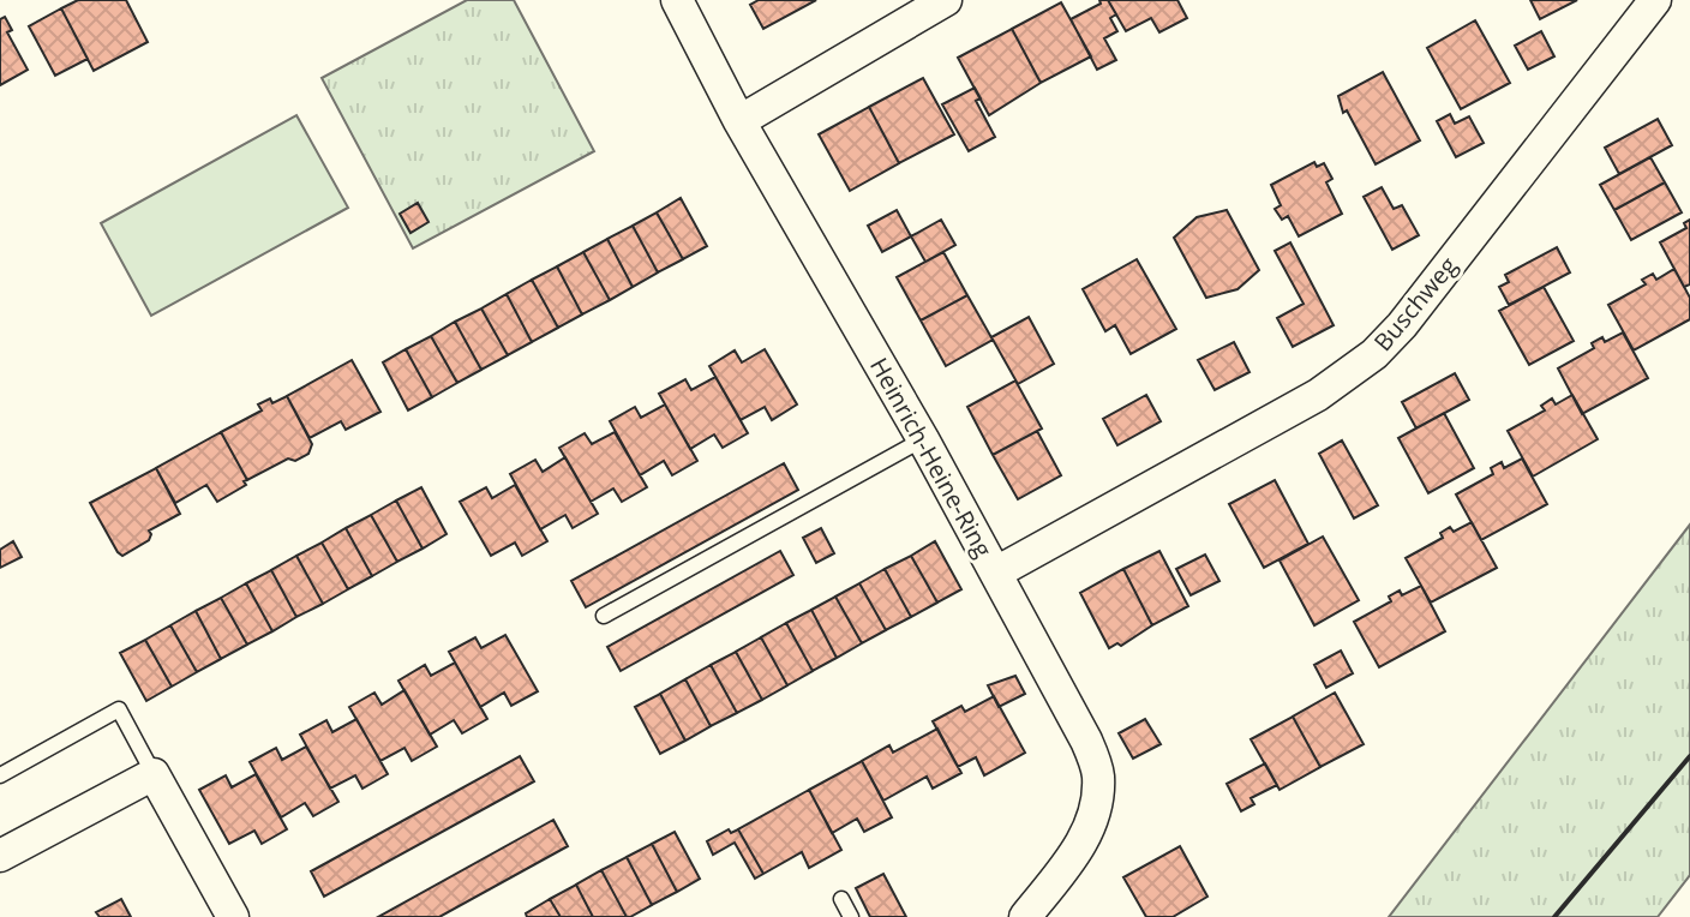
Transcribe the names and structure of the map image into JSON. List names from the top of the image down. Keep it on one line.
{"streets":{"street":["Buschweg","Heinrich-Heine-Ring"]},"crossings":[["Buschweg","Heinrich-Heine-Ring"]]}
